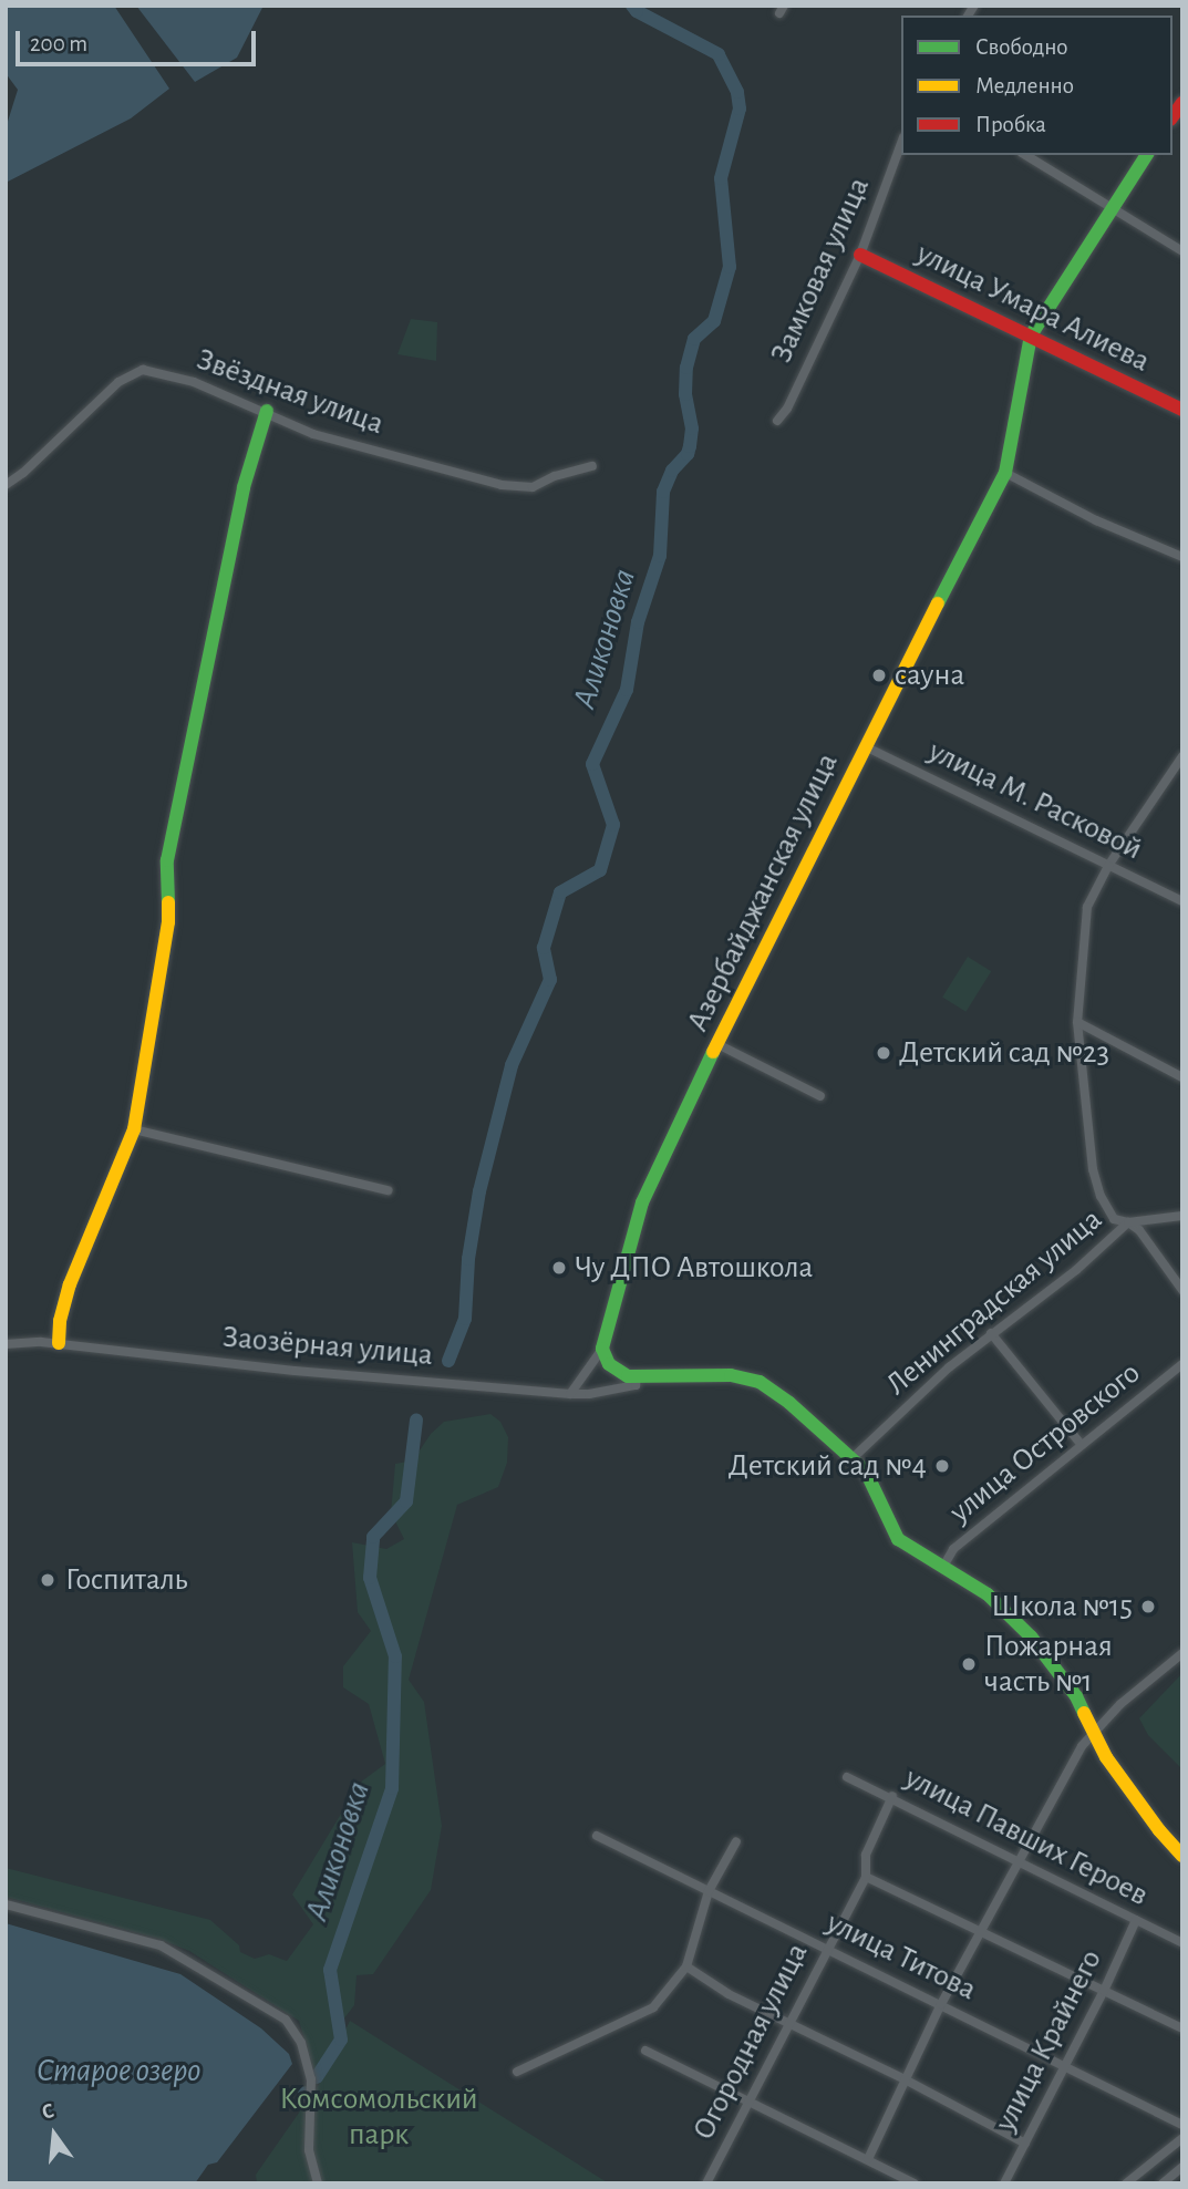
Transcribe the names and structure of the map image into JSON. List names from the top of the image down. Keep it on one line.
{"streets":{"main road":["улица Умара Алиева","Азербайджанская улица"],"street":["Замковая улица","Звёздная улица","улица М. Расковой","Ленинградская улица","Заозёрная улица","улица Островского","улица Павших Героев","улица Титова","улица Крайнего","Огородная улица"]},"crossings":[["Замковая улица","улица Умара Алиева"],["улица Умара Алиева","Азербайджанская улица"],["улица М. Расковой","Азербайджанская улица"],["улица Павших Героев","улица Крайнего"],["улица Павших Героев","Огородная улица"],["улица Титова","улица Крайнего"],["улица Титова","Огородная улица"]],"water":["Аликоновка","Старое озеро"],"parks":["Комсомольский парк"],"places":["сауна","Детский сад №23","Чу ДПО Автошкола","Детский сад №4","Госпиталь","Школа №15","Пожарная часть №1"],"legend":["Свободно","Медленно","Пробка"],"scale_bar":"200 m","north":"top"}
